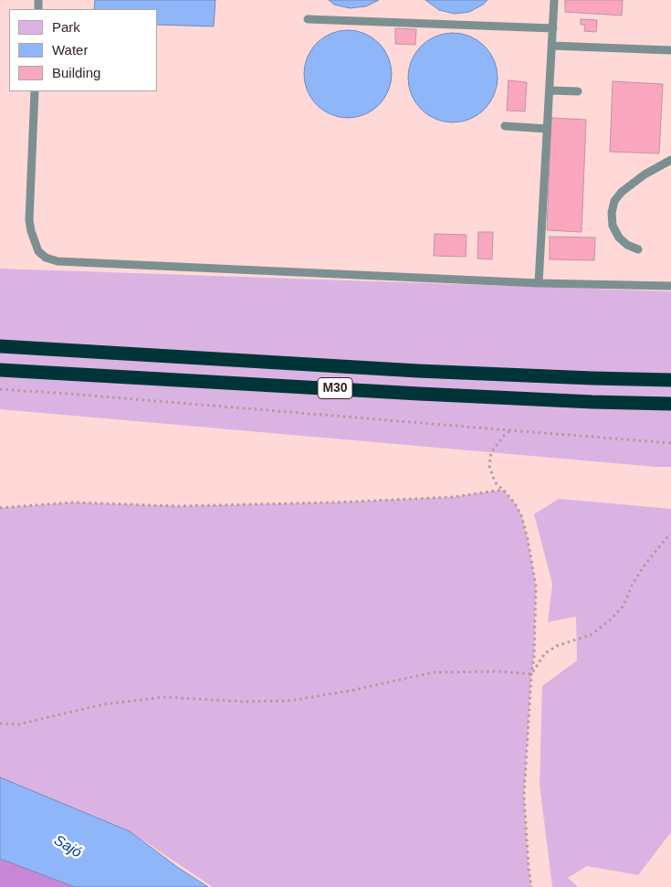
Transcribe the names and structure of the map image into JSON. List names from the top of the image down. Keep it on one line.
{"streets":{"highway":["M30"]},"water":["Sajó"],"legend":["Park","Water","Building"]}
